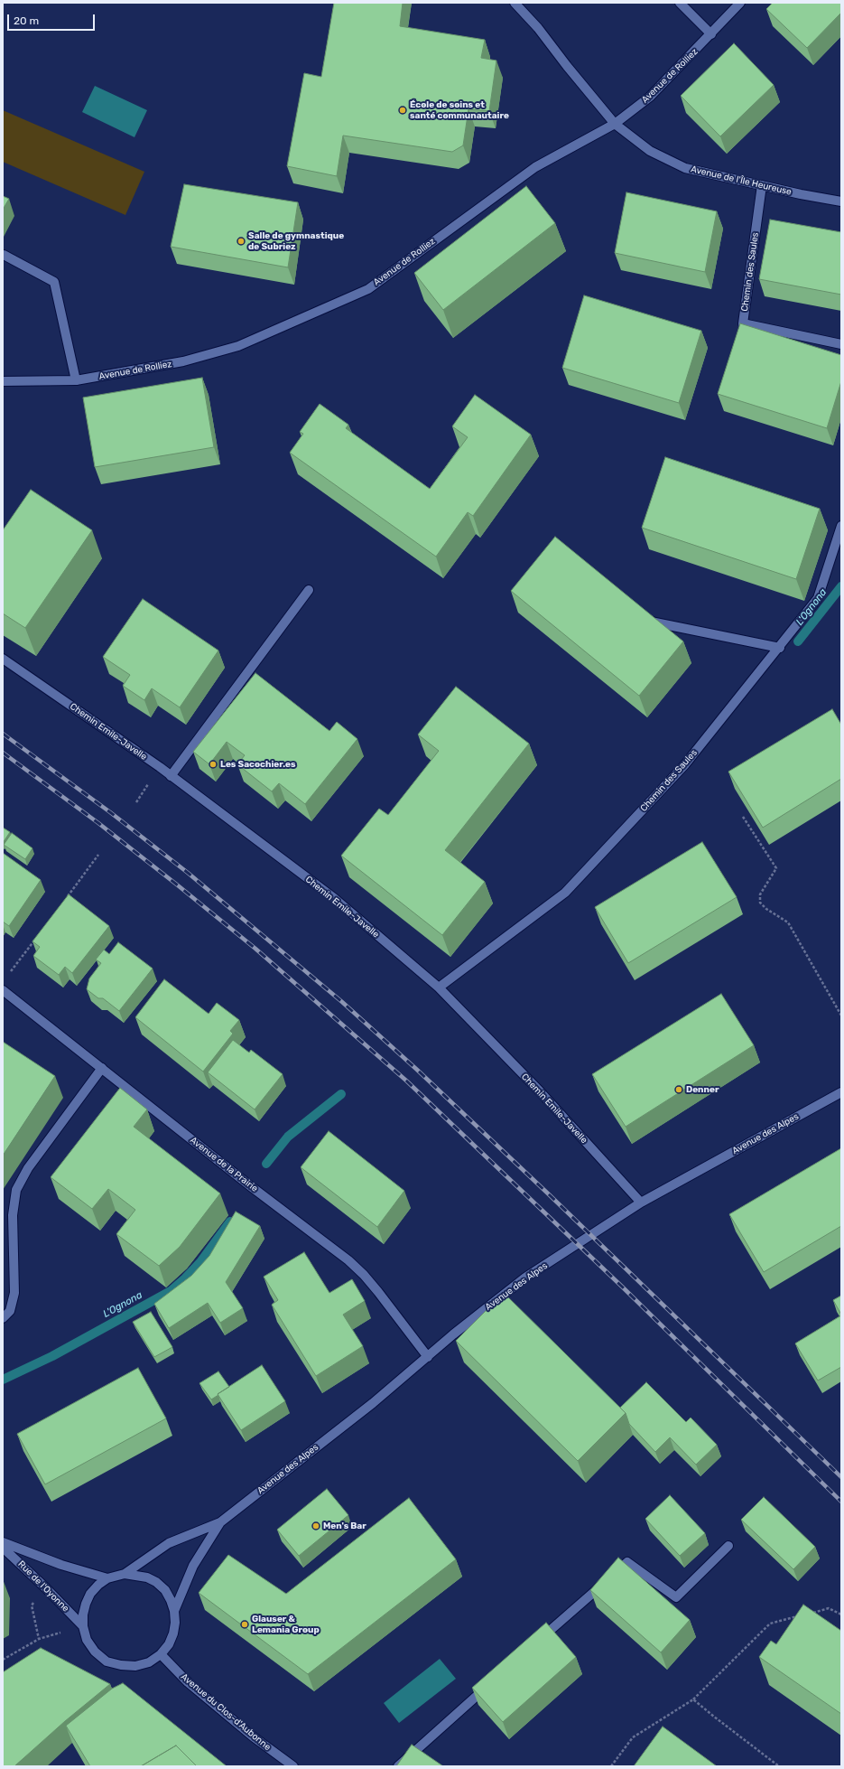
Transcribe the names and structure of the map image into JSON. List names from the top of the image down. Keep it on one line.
{"streets":{"street":["Avenue de Rolliez","Avenue de l'Île Heureuse","Chemin des Saules","Chemin Emile-Javelle","Avenue des Alpes","Avenue de la Prairie","Rue de l'Oyonne","Avenue du Clos-d'Aubonne"]},"crossings":[["Avenue de Rolliez","Avenue de l'Île Heureuse"],["Avenue de l'Île Heureuse","Chemin des Saules"],["Chemin des Saules","Chemin Emile-Javelle"],["Chemin Emile-Javelle","Avenue des Alpes"],["Avenue des Alpes","Avenue de la Prairie"],["Avenue des Alpes","Rue de l'Oyonne"],["Avenue des Alpes","Avenue du Clos-d'Aubonne"],["Rue de l'Oyonne","Avenue du Clos-d'Aubonne"]],"water":["L'Ognona"],"places":["École de soins et santé communautaire","Salle de gymnastique de Subriez","Les Sacochier.es","Denner","Men's Bar","Glauser & Lemania Group"],"scale_bar":"20 m"}
